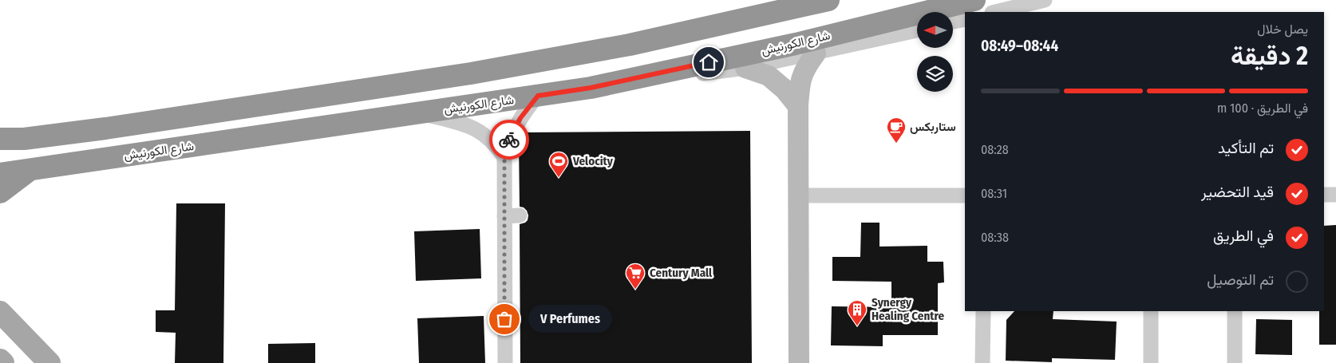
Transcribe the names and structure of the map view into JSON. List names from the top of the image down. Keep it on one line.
{"streets":{"highway":["شارع الكورنيش"]},"places":{"cafe":["ستاربكس"],"sports":["Velocity"],"supermarket":["Century Mall"],"other":["V Perfumes"],"building":["Synergy Healing Centre"]},"north":"left","page":{"heading":["2 دقيقة","يصل خلال","08:44–08:49"],"bar":"في الطريق · 100 m","list":[["تم التأكيد","08:28"],["قيد التحضير","08:31"],["في الطريق","08:38"],"تم التوصيل"],"bubble":"V Perfumes"}}
